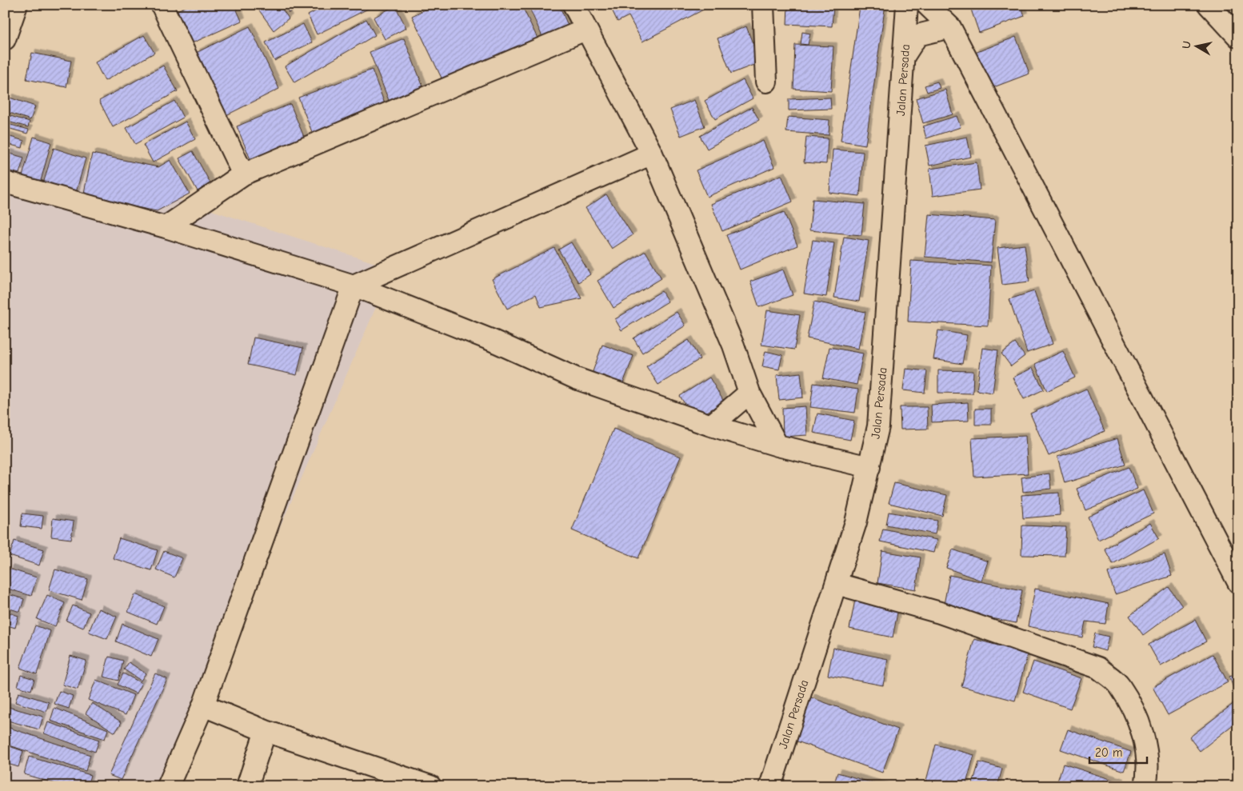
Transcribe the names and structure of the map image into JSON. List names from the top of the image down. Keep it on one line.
{"streets":{"street":["Jalan Persada"]},"scale_bar":"20 m","north":"left"}
